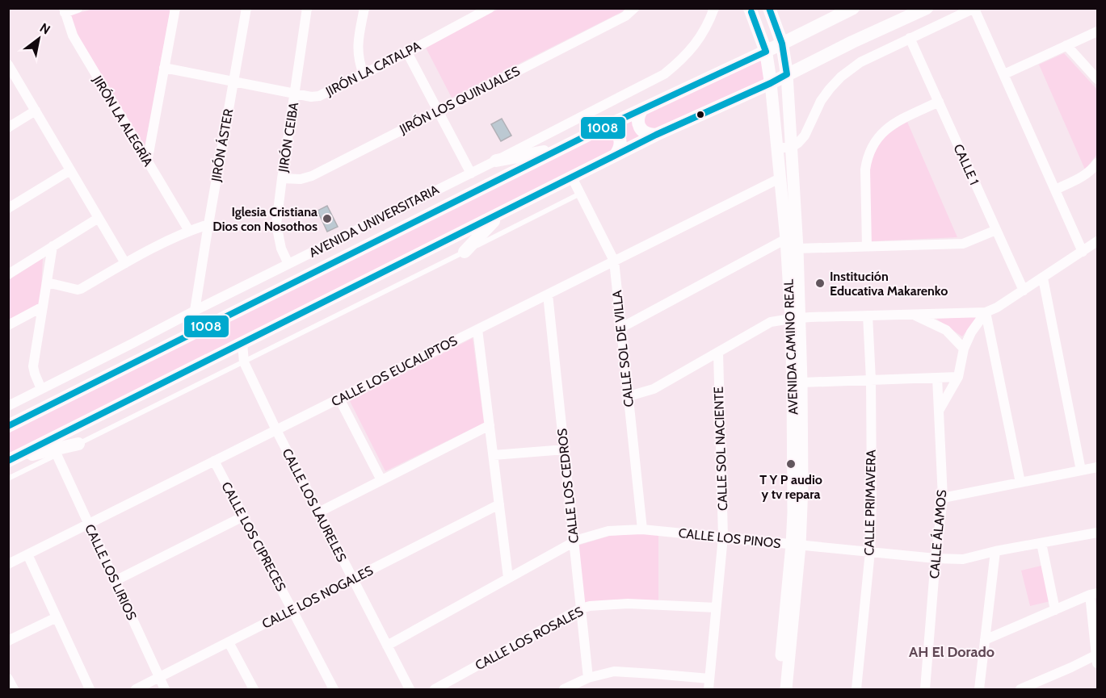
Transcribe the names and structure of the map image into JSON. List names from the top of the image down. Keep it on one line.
{"streets":{"main road":["AVENIDA UNIVERSITARIA","AVENIDA CAMINO REAL"],"street":["JIRÓN LA CATALPA","JIRÓN LOS QUINUALES","JIRÓN LA ALEGRÍA","JIRÓN CEIBA","JIRÓN ÁSTER","CALLE 1","CALLE SOL DE VILLA","CALLE LOS EUCALIPTOS","CALLE SOL NACIENTE","CALLE LOS CEDROS","CALLE PRIMAVERA","CALLE LOS LAURELES","CALLE ÁLAMOS","CALLE LOS CIPRECES","CALLE LOS PINOS","CALLE LOS LIRIOS","CALLE LOS NOGALES","CALLE LOS ROSALES"]},"crossings":[["JIRÓN LA CATALPA","JIRÓN CEIBA"],["JIRÓN LA CATALPA","JIRÓN ÁSTER"],["JIRÓN LOS QUINUALES","JIRÓN CEIBA"],["JIRÓN CEIBA","AVENIDA UNIVERSITARIA"],["JIRÓN ÁSTER","AVENIDA UNIVERSITARIA"],["AVENIDA UNIVERSITARIA","AVENIDA CAMINO REAL"],["AVENIDA CAMINO REAL","CALLE LOS EUCALIPTOS"],["AVENIDA CAMINO REAL","CALLE LOS PINOS"],["CALLE SOL DE VILLA","CALLE LOS EUCALIPTOS"],["CALLE SOL DE VILLA","CALLE LOS PINOS"],["CALLE LOS EUCALIPTOS","CALLE LOS CEDROS"],["CALLE LOS EUCALIPTOS","CALLE LOS LAURELES"],["CALLE LOS EUCALIPTOS","CALLE LOS CIPRECES"],["CALLE LOS EUCALIPTOS","CALLE LOS LIRIOS"],["CALLE SOL NACIENTE","CALLE LOS PINOS"],["CALLE SOL NACIENTE","CALLE LOS ROSALES"],["CALLE LOS CEDROS","CALLE LOS PINOS"],["CALLE LOS CEDROS","CALLE LOS ROSALES"],["CALLE PRIMAVERA","CALLE LOS PINOS"],["CALLE LOS LAURELES","CALLE LOS PINOS"],["CALLE LOS LAURELES","CALLE LOS NOGALES"],["CALLE ÁLAMOS","CALLE LOS PINOS"],["CALLE LOS CIPRECES","CALLE LOS NOGALES"],["CALLE LOS LIRIOS","CALLE LOS NOGALES"]],"districts":["AH El Dorado"],"places":["Iglesia Cristiana Dios con Nosothos","Institución Educativa Makarenko","T Y P audio y tv repara"],"lines":["transit line 1008"],"north":"top right"}
